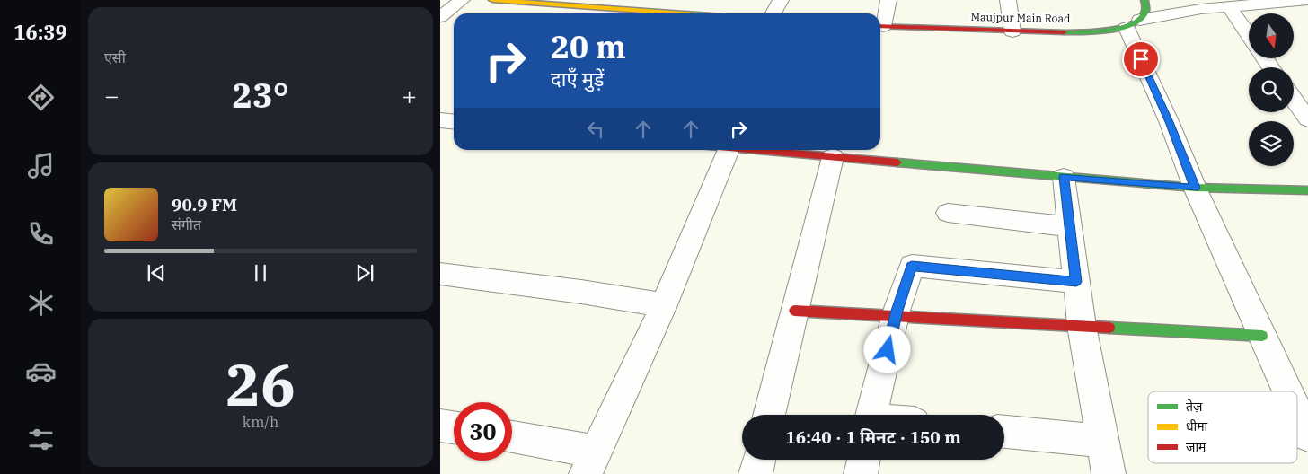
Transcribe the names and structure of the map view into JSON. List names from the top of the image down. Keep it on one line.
{"streets":{"street":["Maujpur Main Road"]},"legend":["तेज़","धीमा","जाम"],"north":"bottom","page":{"tabs":"16:39","tile":["एसी",["26","km/h"]],"turn":["20 m","दाएँ मुड़ें"],"heat":["−","23°","+"],"song":["90.9 FM","संगीत"],"limit":"30","trip":"16:40 · 1 मिनट · 150 m"}}
